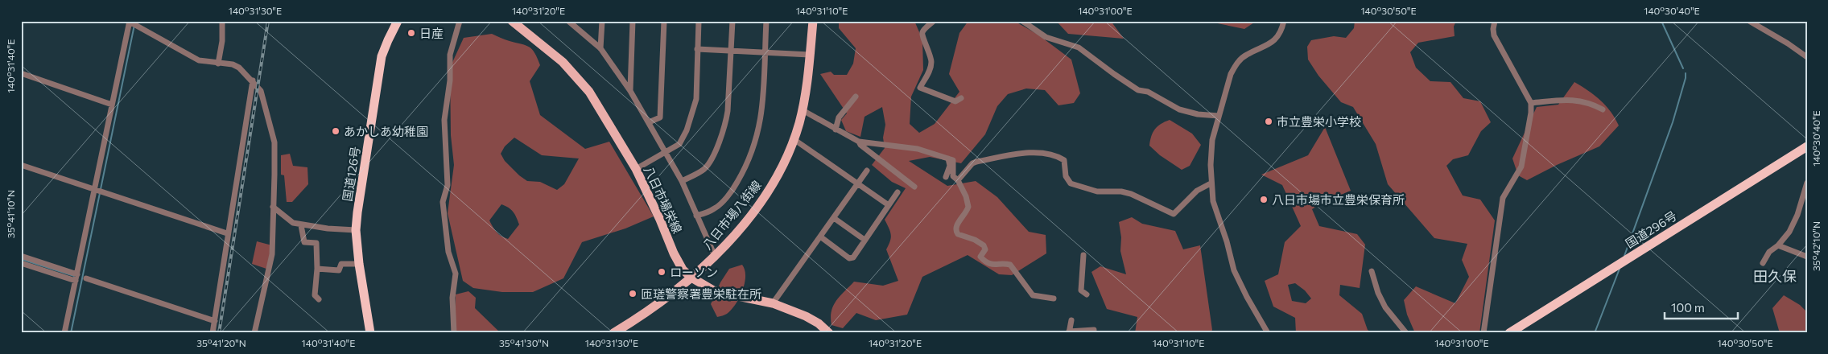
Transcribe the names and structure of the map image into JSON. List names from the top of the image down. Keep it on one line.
{"streets":{"highway":["国道126号","国道296号"],"main road":["八日市場栄線","八日市場八街線"]},"crossings":[["八日市場栄線","八日市場八街線"]],"districts":["田久保"],"places":["日産","市立豊栄小学校","あかしあ幼稚園","八日市場市立豊栄保育所","ローソン","匝瑳警察署豊栄駐在所"],"scale_bar":"100 m","coordinates":["140°31'30\"E","140°31'20\"E","140°31'10\"E","140°31'00\"E","140°30'50\"E","140°30'40\"E","140°31'40\"E","35°41'10\"N","35°42'10\"N","35°41'20\"N","35°41'30\"N"]}
